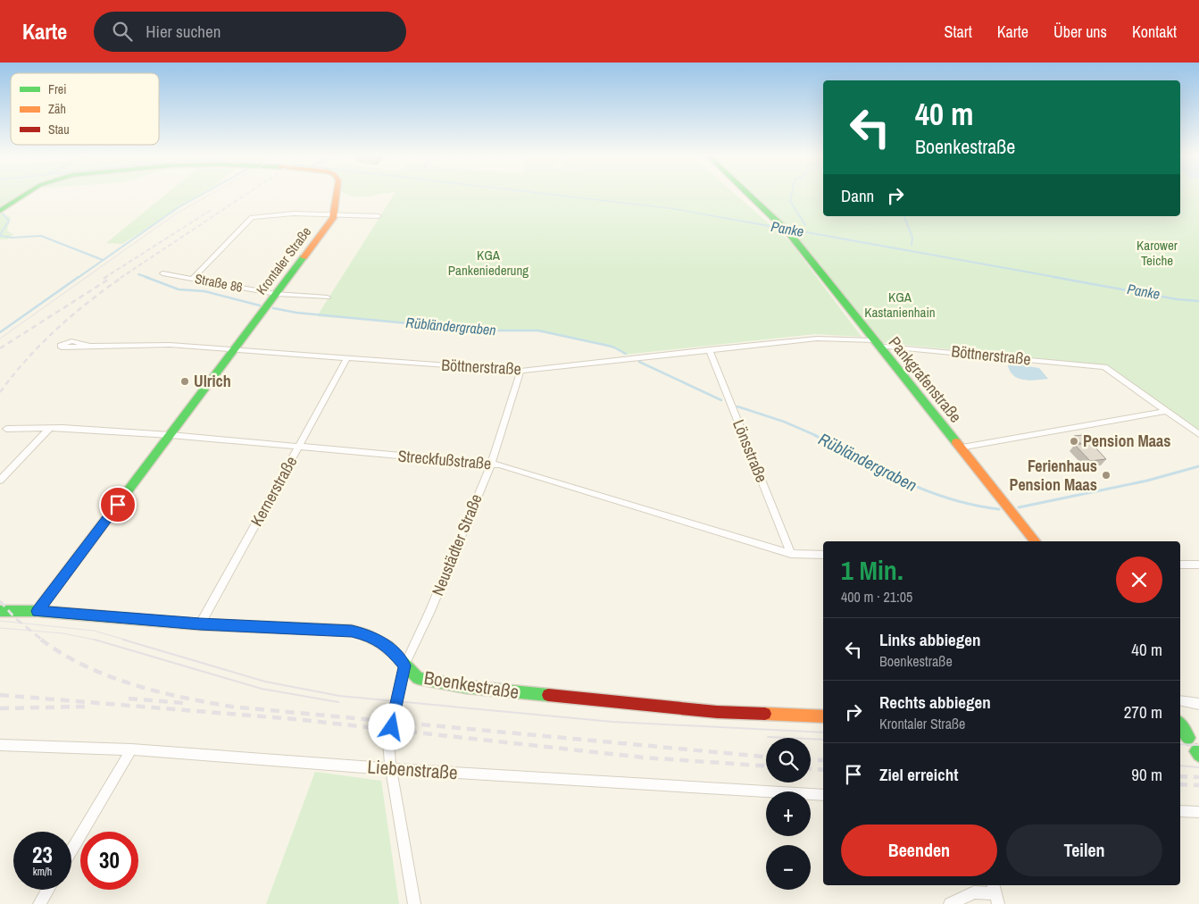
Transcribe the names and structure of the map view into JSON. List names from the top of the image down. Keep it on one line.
{"streets":{"street":["Krontaler Straße","Straße 86","Böttnerstraße","Pankgrafenstraße","Lönsstraße","Streckfußstraße","Kernerstraße","Neustädter Straße","Boenkestraße","Liebenstraße"]},"crossings":[["Krontaler Straße","Straße 86"],["Krontaler Straße","Böttnerstraße"],["Krontaler Straße","Streckfußstraße"],["Krontaler Straße","Boenkestraße"],["Böttnerstraße","Pankgrafenstraße"],["Böttnerstraße","Lönsstraße"],["Böttnerstraße","Kernerstraße"],["Böttnerstraße","Neustädter Straße"],["Lönsstraße","Streckfußstraße"],["Streckfußstraße","Kernerstraße"],["Streckfußstraße","Neustädter Straße"],["Kernerstraße","Boenkestraße"],["Neustädter Straße","Boenkestraße"],["Neustädter Straße","Liebenstraße"]],"water":["Panke","Rübländergraben"],"parks":["Karower Teiche","KGA Pankeniederung","KGA Kastanienhain"],"places":["Ulrich","Pension Maas","Ferienhaus Pension Maas"],"legend":["Frei","Zäh","Stau"],"page":{"header":"Karte","search":"Hier suchen","nav":["Start","Karte","Über uns","Kontakt"],"turn":["40 m","Boenkestraße"],"then":"Dann","heading":["1 Min.","400 m · 21:05"],"list":[{"name":"Links abbiegen","note":"Boenkestraße","value":"40 m"},{"name":"Rechts abbiegen","note":"Krontaler Straße","value":"270 m"},{"name":"Ziel erreicht","value":"90 m"}],"map_buttons":["+","−"],"buttons":["Beenden","Teilen"],"speed":"23 km/h","limit":"30"}}
